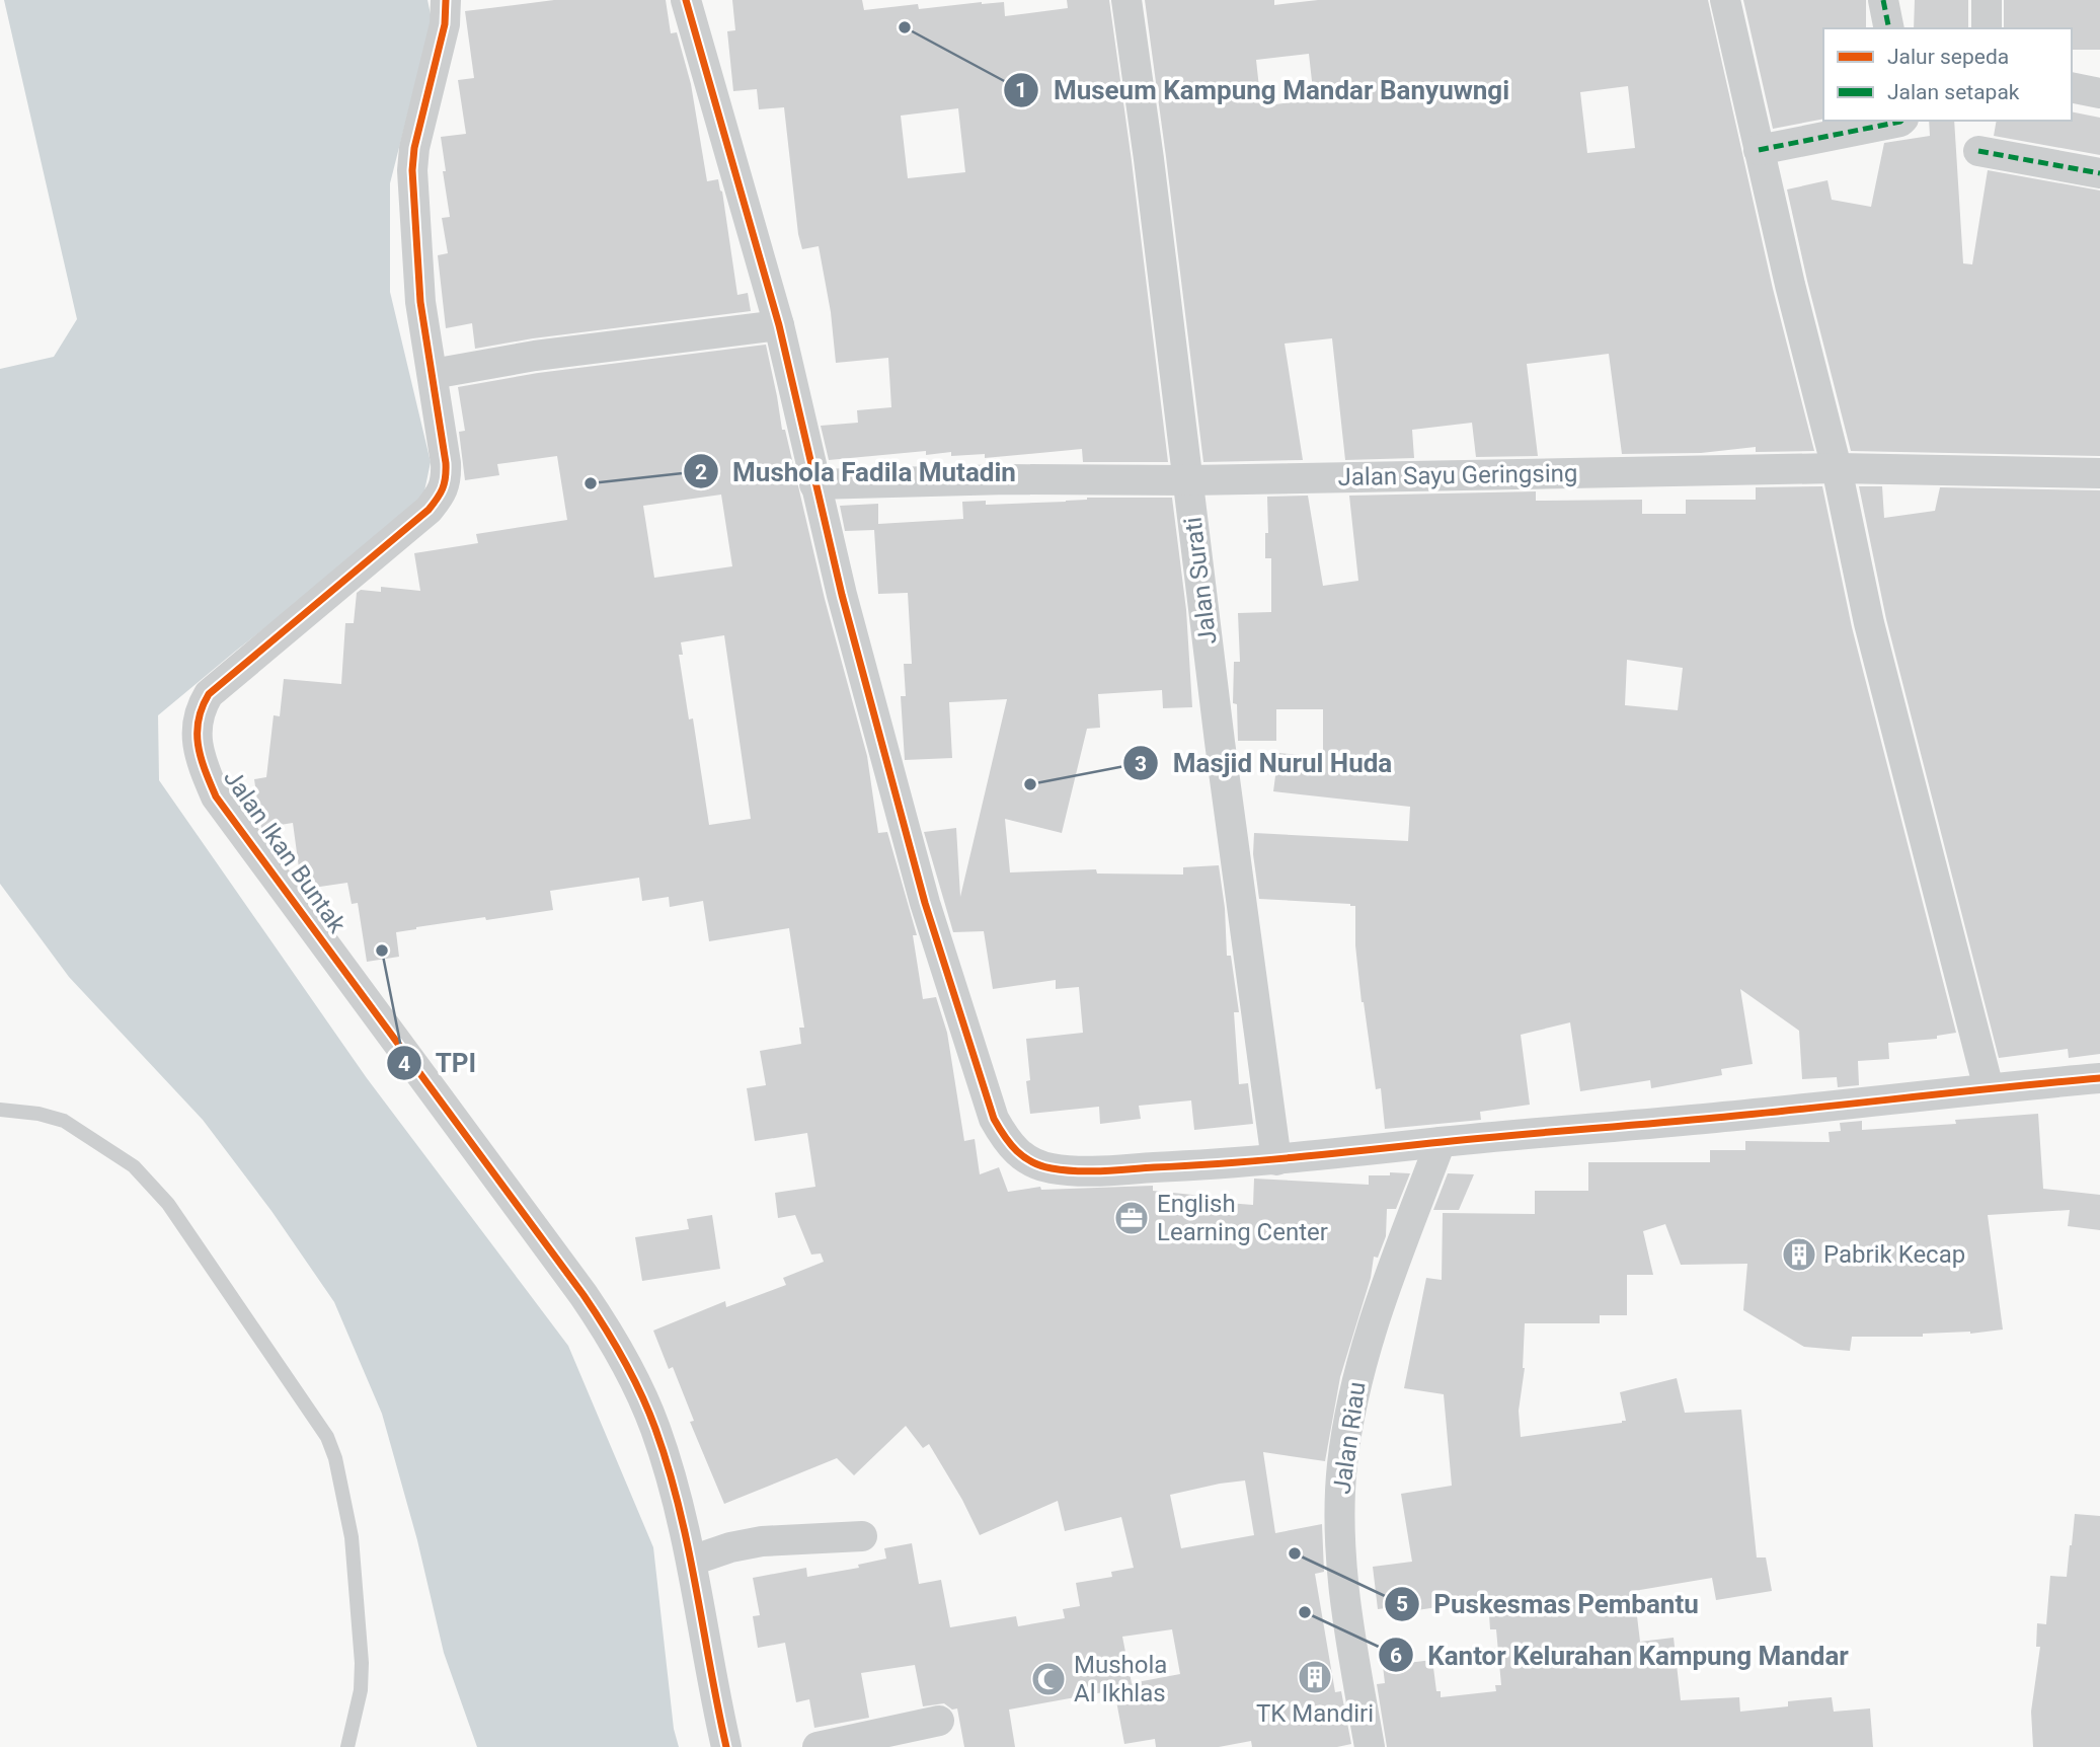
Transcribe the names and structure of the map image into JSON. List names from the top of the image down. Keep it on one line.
{"streets":{"street":["Jalan Sayu Geringsing","Jalan Surati","Jalan Ikan Buntak","Jalan Riau"]},"crossings":[["Jalan Sayu Geringsing","Jalan Surati"]],"places":{"other":["Museum Kampung Mandar Banyuwngi","Mushola Fadila Mutadin","Masjid Nurul Huda","TPI","Puskesmas Pembantu","Kantor Kelurahan Kampung Mandar"],"office":["English Learning Center"],"building":["Pabrik Kecap","TK Mandiri"],"mosque":["Mushola Al Ikhlas"]},"legend":["Jalur sepeda","Jalan setapak"]}
